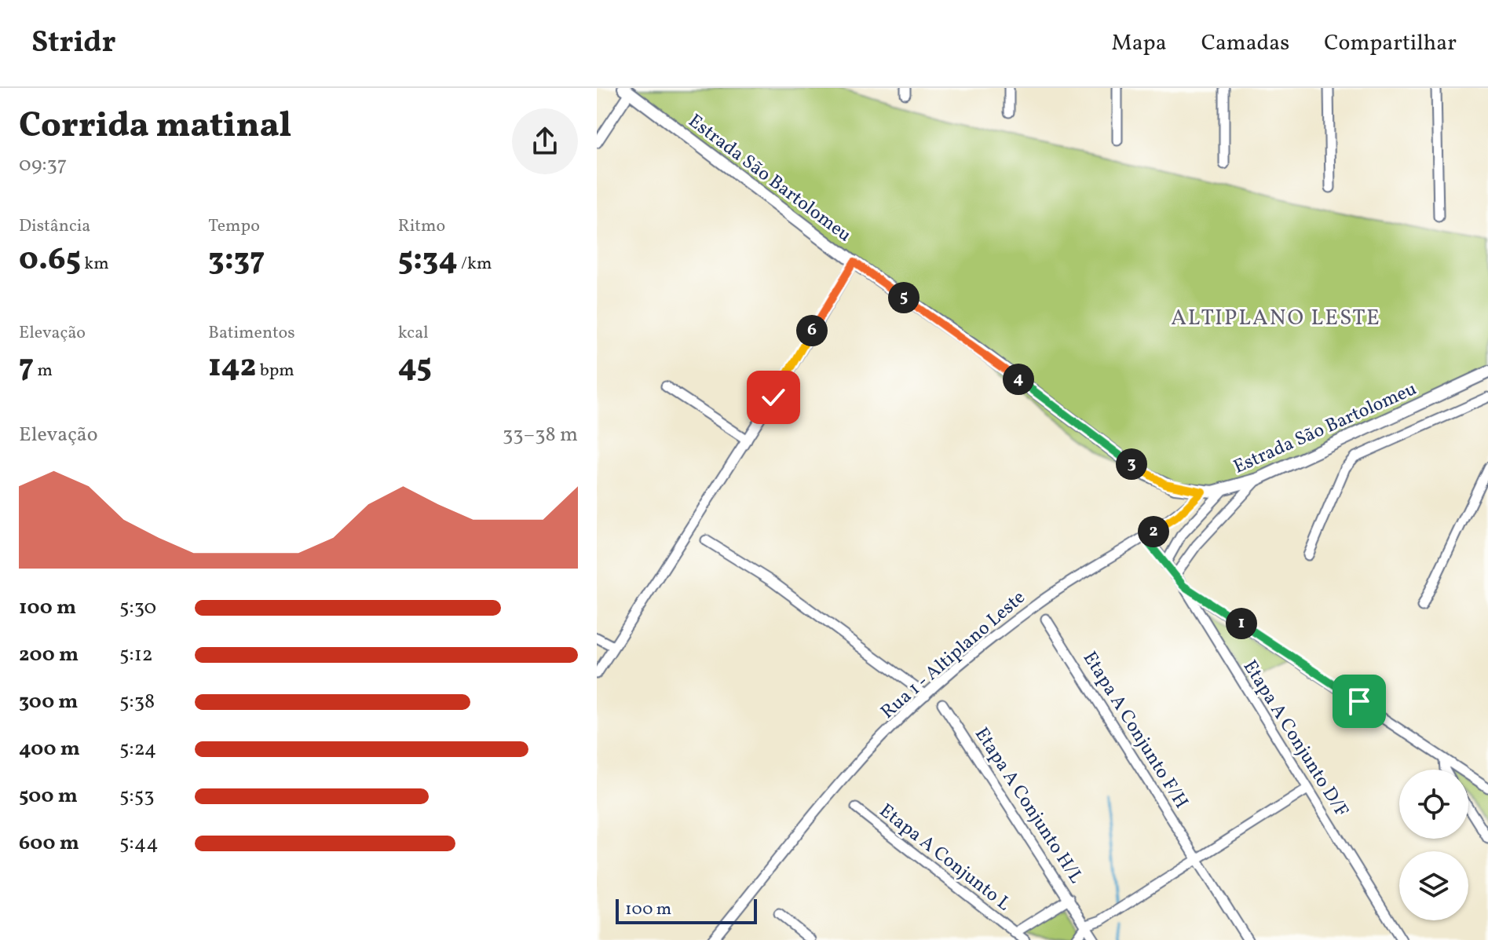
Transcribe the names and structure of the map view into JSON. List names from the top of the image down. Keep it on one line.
{"streets":{"street":["Estrada São Bartolomeu","Rua 1 - Altiplano Leste","Etapa A Conjunto F/H","Etapa A Conjunto D/F","Etapa A Conjunto H/L","Etapa A Conjunto L"]},"crossings":[["Estrada São Bartolomeu","Rua 1 - Altiplano Leste"],["Rua 1 - Altiplano Leste","Etapa A Conjunto D/F"],["Etapa A Conjunto H/L","Etapa A Conjunto L"]],"districts":["ALTIPLANO LESTE"],"scale_bar":"100 m","page":{"header":"Stridr","nav":["Mapa","Camadas","Compartilhar"],"heading":["Corrida matinal","09:37"],"stats":[["Distância","0.65 km"],["Tempo","3:37"],["Ritmo","5:34 /km"],["Elevação","7 m"],["Batimentos","142 bpm"],["kcal","45"]],"pins":["5","6","4","3","2","1"],"chart":["Elevação","33–38 m"],"list":[{"name":"100 m","note":"5:30"},{"name":"200 m","note":"5:12"},{"name":"300 m","note":"5:38"},{"name":"400 m","note":"5:24"},{"name":"500 m","note":"5:53"},{"name":"600 m","note":"5:44"}],"scale":"100 m"}}
